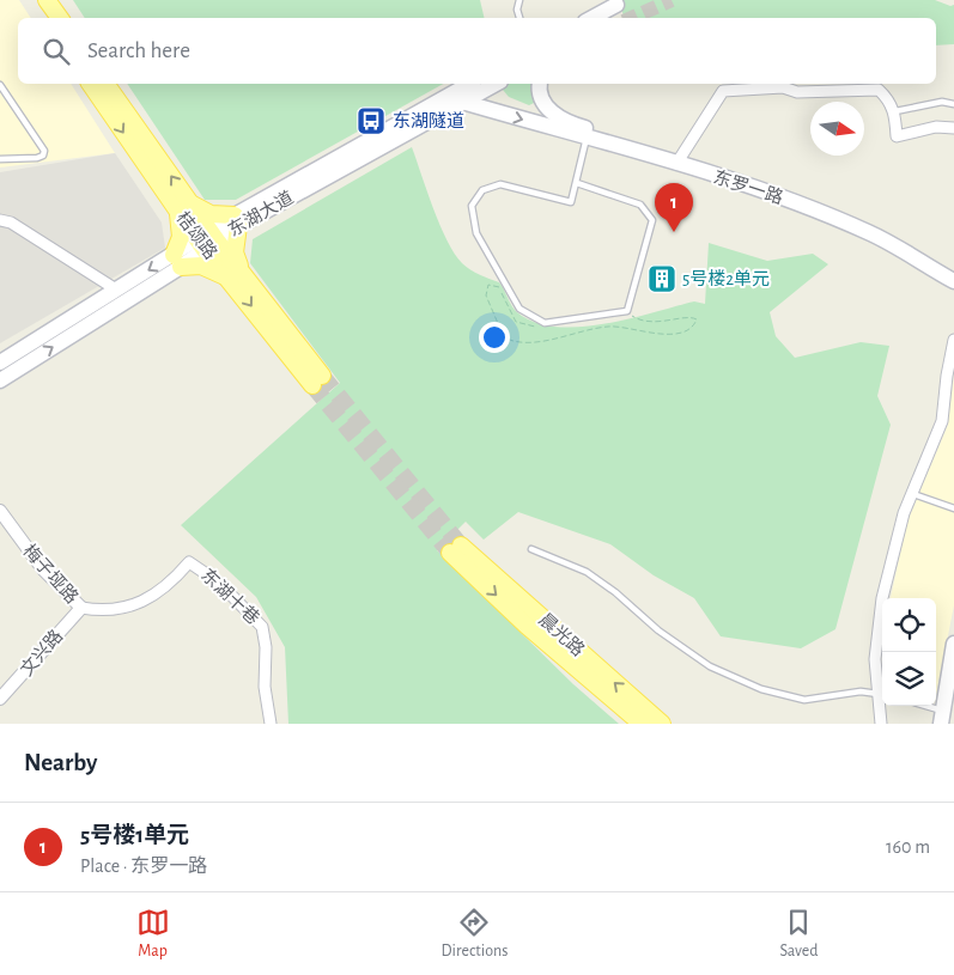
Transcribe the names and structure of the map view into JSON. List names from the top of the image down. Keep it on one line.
{"streets":{"main road":["东罗一路","东湖大道","桔颂路","晨光路"],"street":["梅子垭路","东湖十巷","文兴路"]},"crossings":[["东罗一路","东湖大道"],["东湖大道","桔颂路"],["梅子垭路","东湖十巷"],["梅子垭路","文兴路"],["东湖十巷","文兴路"]],"places":{"bus stop":["东湖隧道"],"building":["5号楼2单元"]},"north":"right","page":{"search":"Search here","pins":"1","heading":"Nearby","list":[{"mark":"1","name":"5号楼1单元","note":"Place · 东罗一路","value":"160 m"}],"nav":["Map","Directions","Saved"]}}
